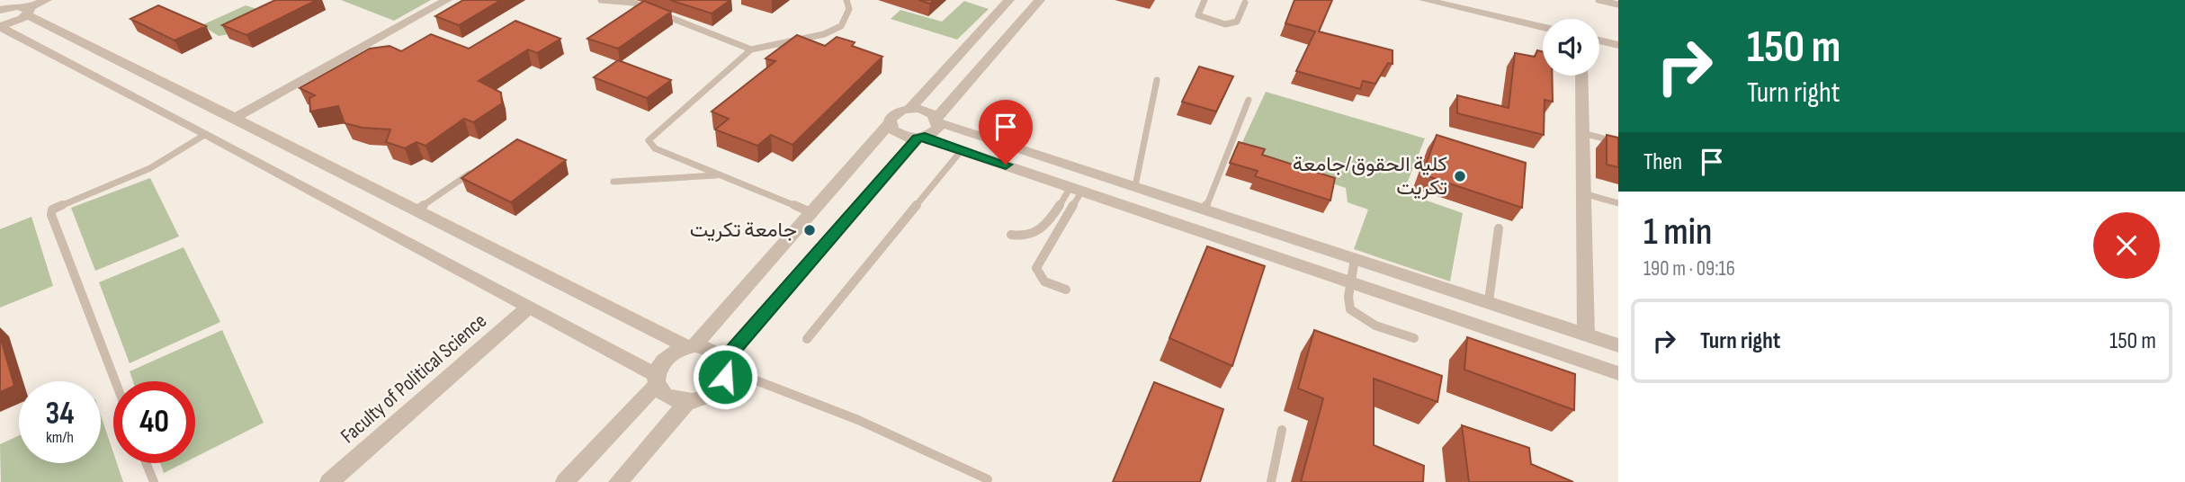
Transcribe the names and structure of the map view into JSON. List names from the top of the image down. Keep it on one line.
{"streets":{"street":["Faculty of Political Science"]},"places":["كلية الحقوق/جامعة تكريت","جامعة تكريت"],"page":{"turn":["150 m","Turn right"],"then":"Then","heading":["1 min","190 m · 09:16"],"list":[{"name":"Turn right","value":"150 m"}],"speed":"34 km/h","limit":"40"}}
